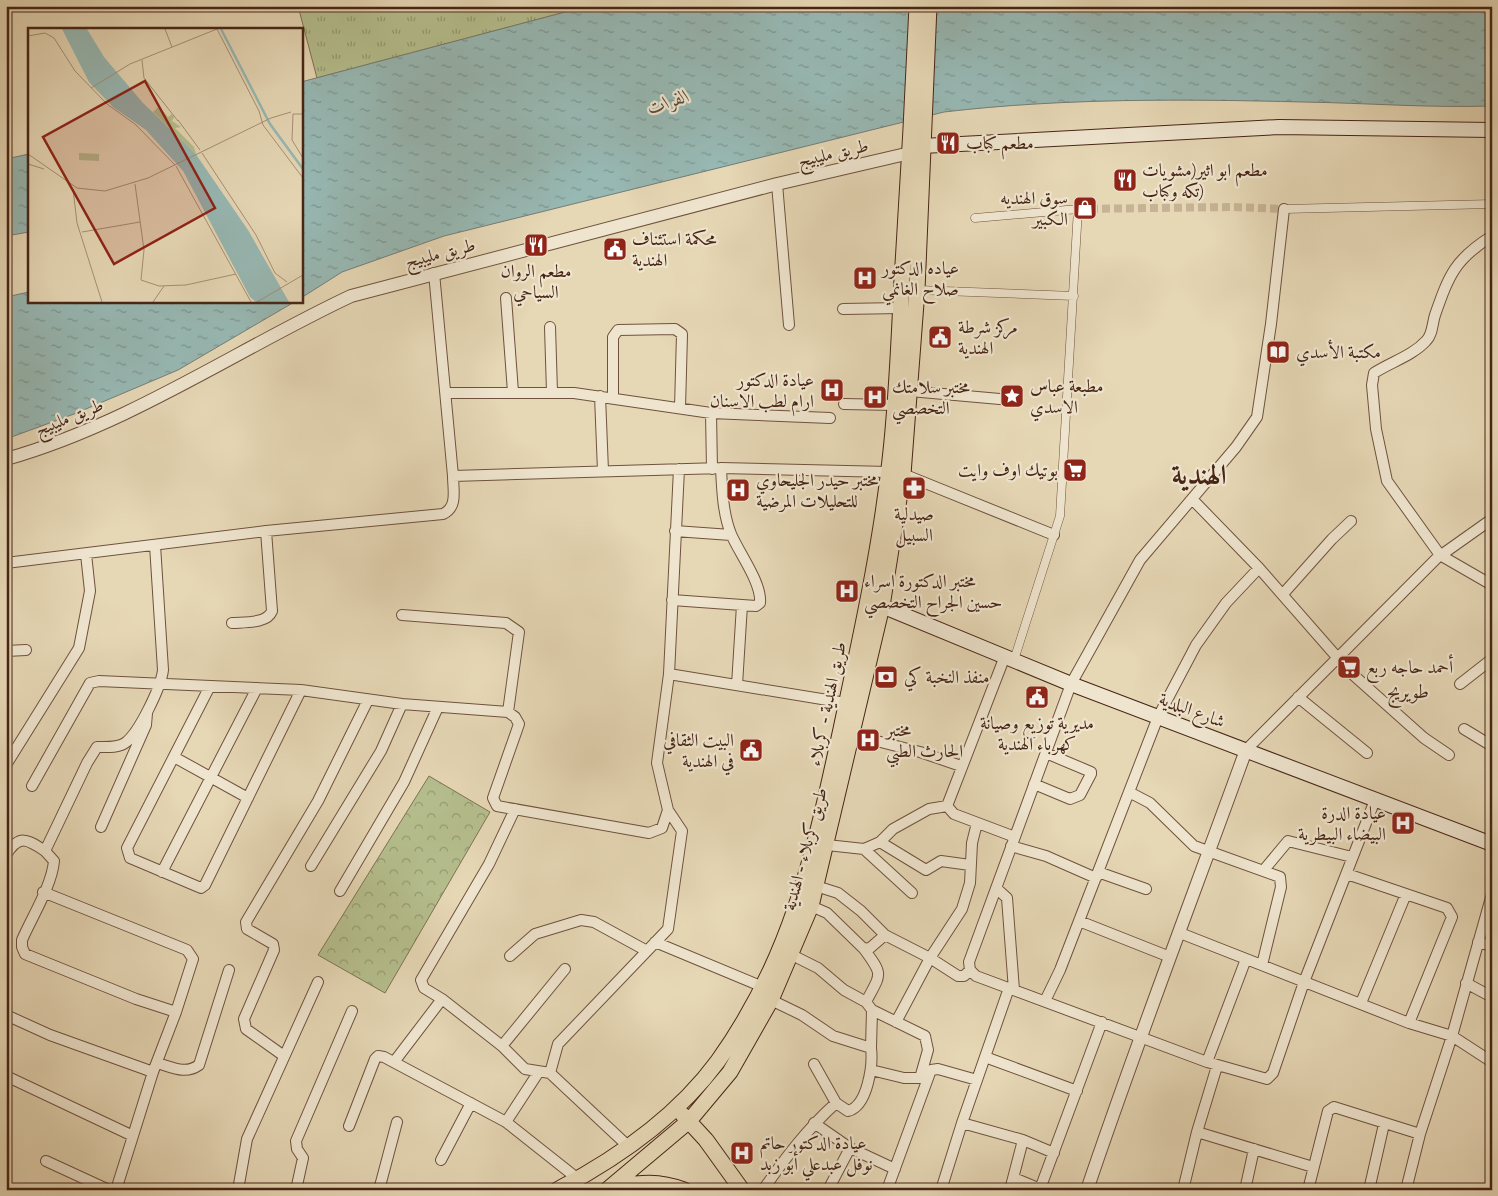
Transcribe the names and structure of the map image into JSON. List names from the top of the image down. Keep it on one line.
{"streets":{"main road":["طريق الهندية - كربلاء","شارع البلدية","طريق كربلاء - الهندية"],"street":["طريق مليبيج"]},"crossings":[["طريق مليبيج","طريق الهندية - كربلاء"],["طريق مليبيج","طريق كربلاء - الهندية"],["طريق الهندية - كربلاء","طريق كربلاء - الهندية"],["شارع البلدية","طريق كربلاء - الهندية"]],"districts":["الهندية","طويريج"],"water":["الفرات"],"places":{"restaurant":["مطعم كباب","مطعم ابو اثير(مشويات تكه وكباب)","مطعم الروان السياحي"],"shop":["سوق الهنديه الكبير"],"public building":["محكمة استئناف الهندية","مركز شرطة الهندية","مديرية توزيع وصيانة كهرباء الهندية","البيت الثقافي في الهندية"],"hospital":["عياده الدكتور صلاح الغانمي","عيادة الدكتور ارام لطب الاسنان","مختبر سلامتك التخصصي","مختبر حيدر الجليحاوي للتحليلات المرضية","مختبر الدكتورة اسراء حسين الجراح التخصصي","مختبر الحارث الطبي","عيادة الدرة البيضاء البيطرية","عيادة الدكتور حاتم نوفل عبدعلي أبو زبد"],"library":["مكتبة الأسدي"],"place":["مطبعة عباس الاسدي"],"supermarket":["بوتيك اوف وايت","أحمد حاجه ربع"],"pharmacy":["صيدلية السبيل"],"bank":["منفذ النخبة كي"]}}
